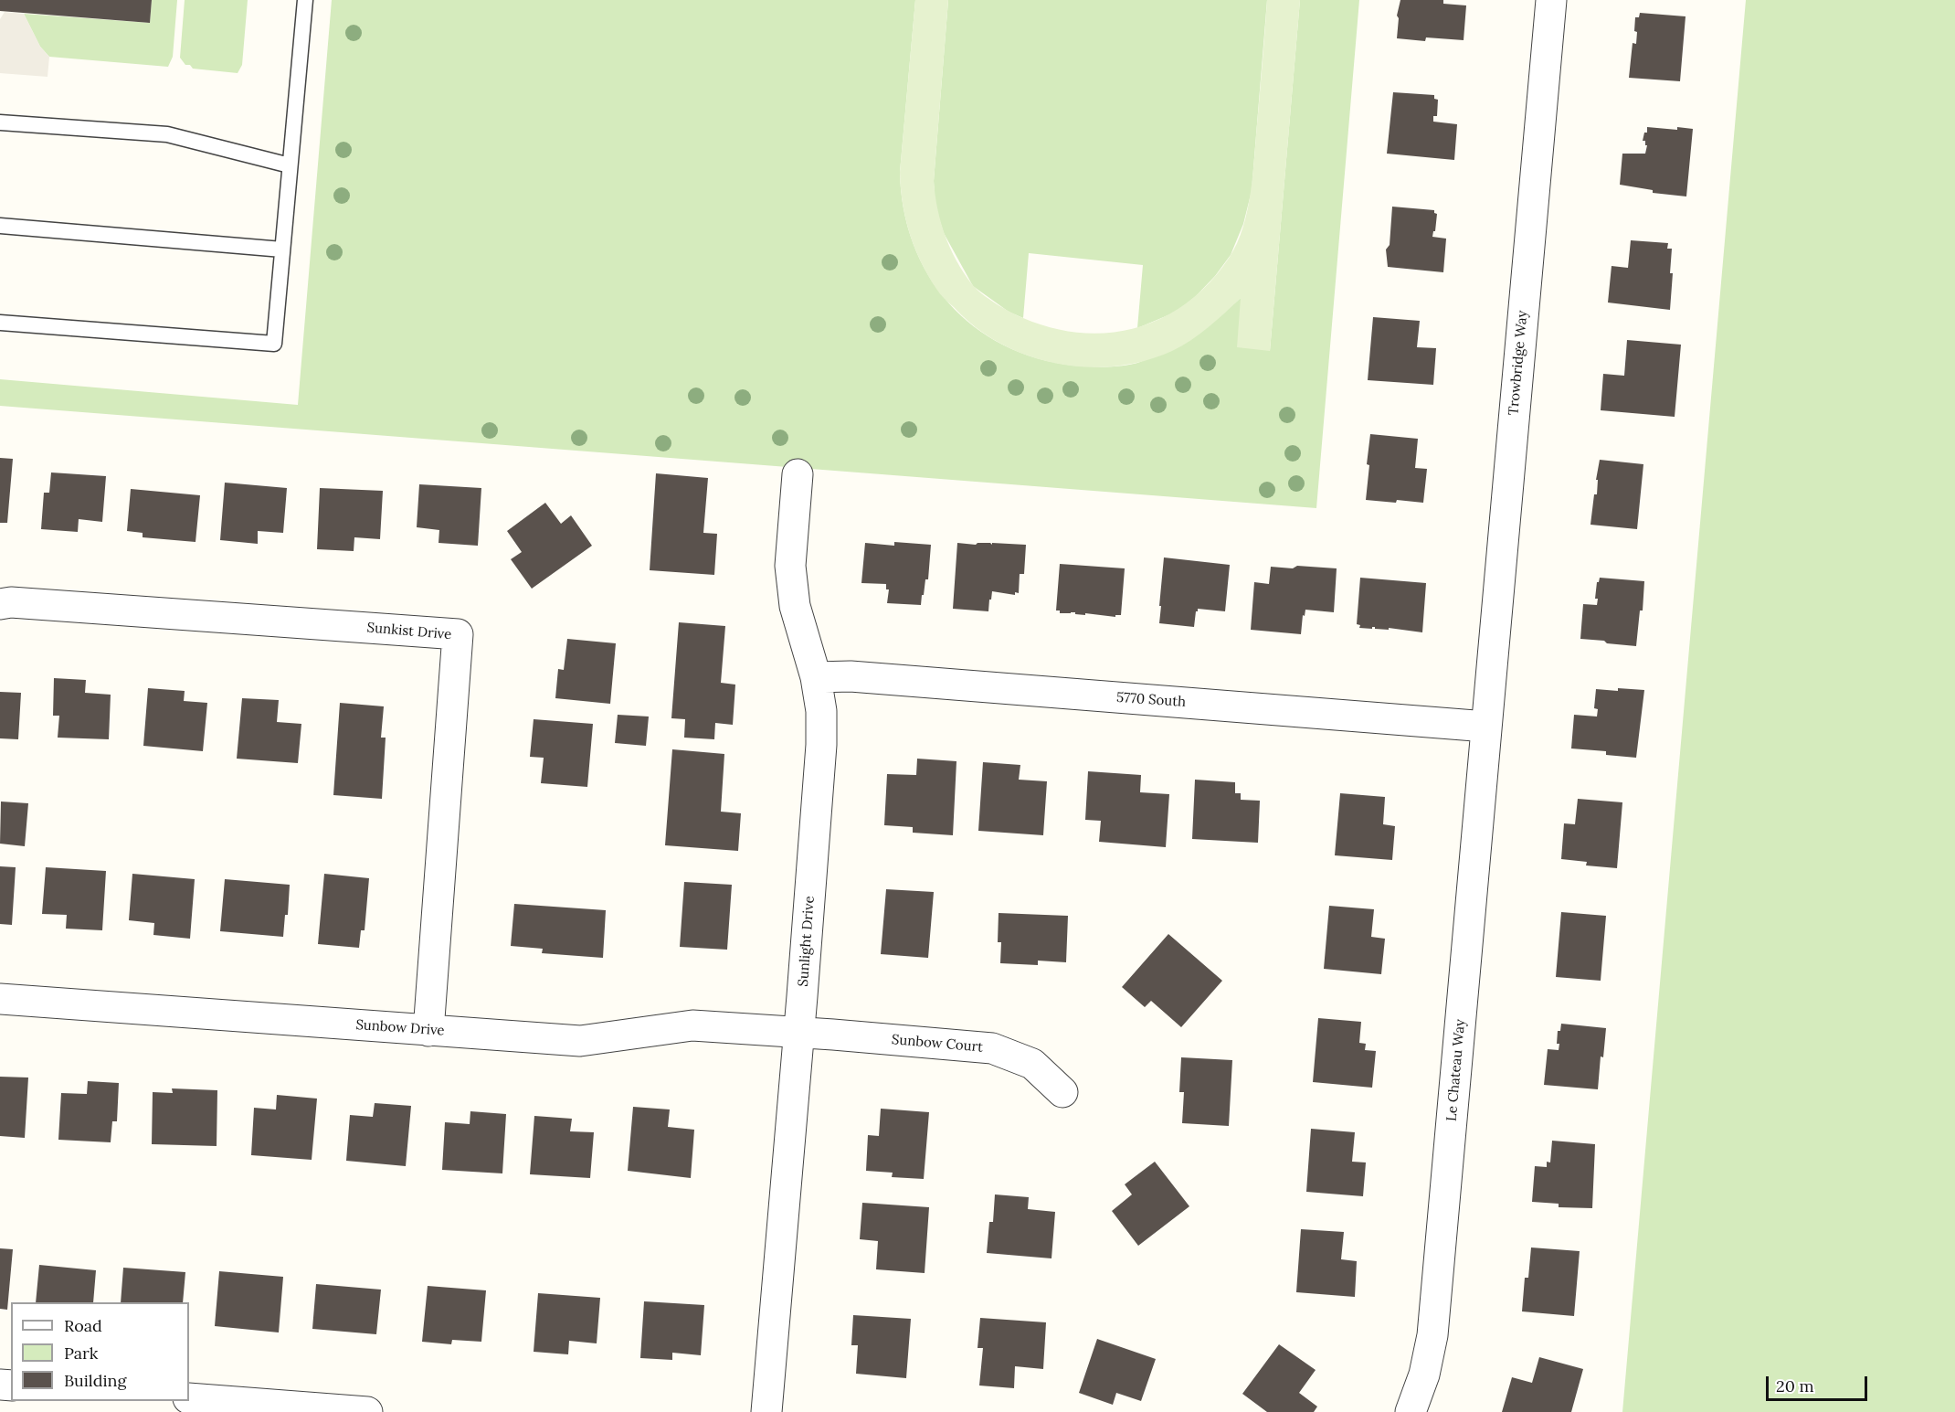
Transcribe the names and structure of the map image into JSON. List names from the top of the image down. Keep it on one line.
{"streets":{"street":["Trowbridge Way","Sunkist Drive","5770 South","Sunlight Drive","Sunbow Drive","Sunbow Court","Le Chateau Way"]},"crossings":[["Trowbridge Way","5770 South"],["Trowbridge Way","Le Chateau Way"],["Sunkist Drive","Sunbow Drive"],["5770 South","Sunlight Drive"],["5770 South","Le Chateau Way"],["Sunlight Drive","Sunbow Drive"],["Sunlight Drive","Sunbow Court"],["Sunbow Drive","Sunbow Court"]],"legend":["Road","Park","Building"],"scale_bar":"20 m"}
